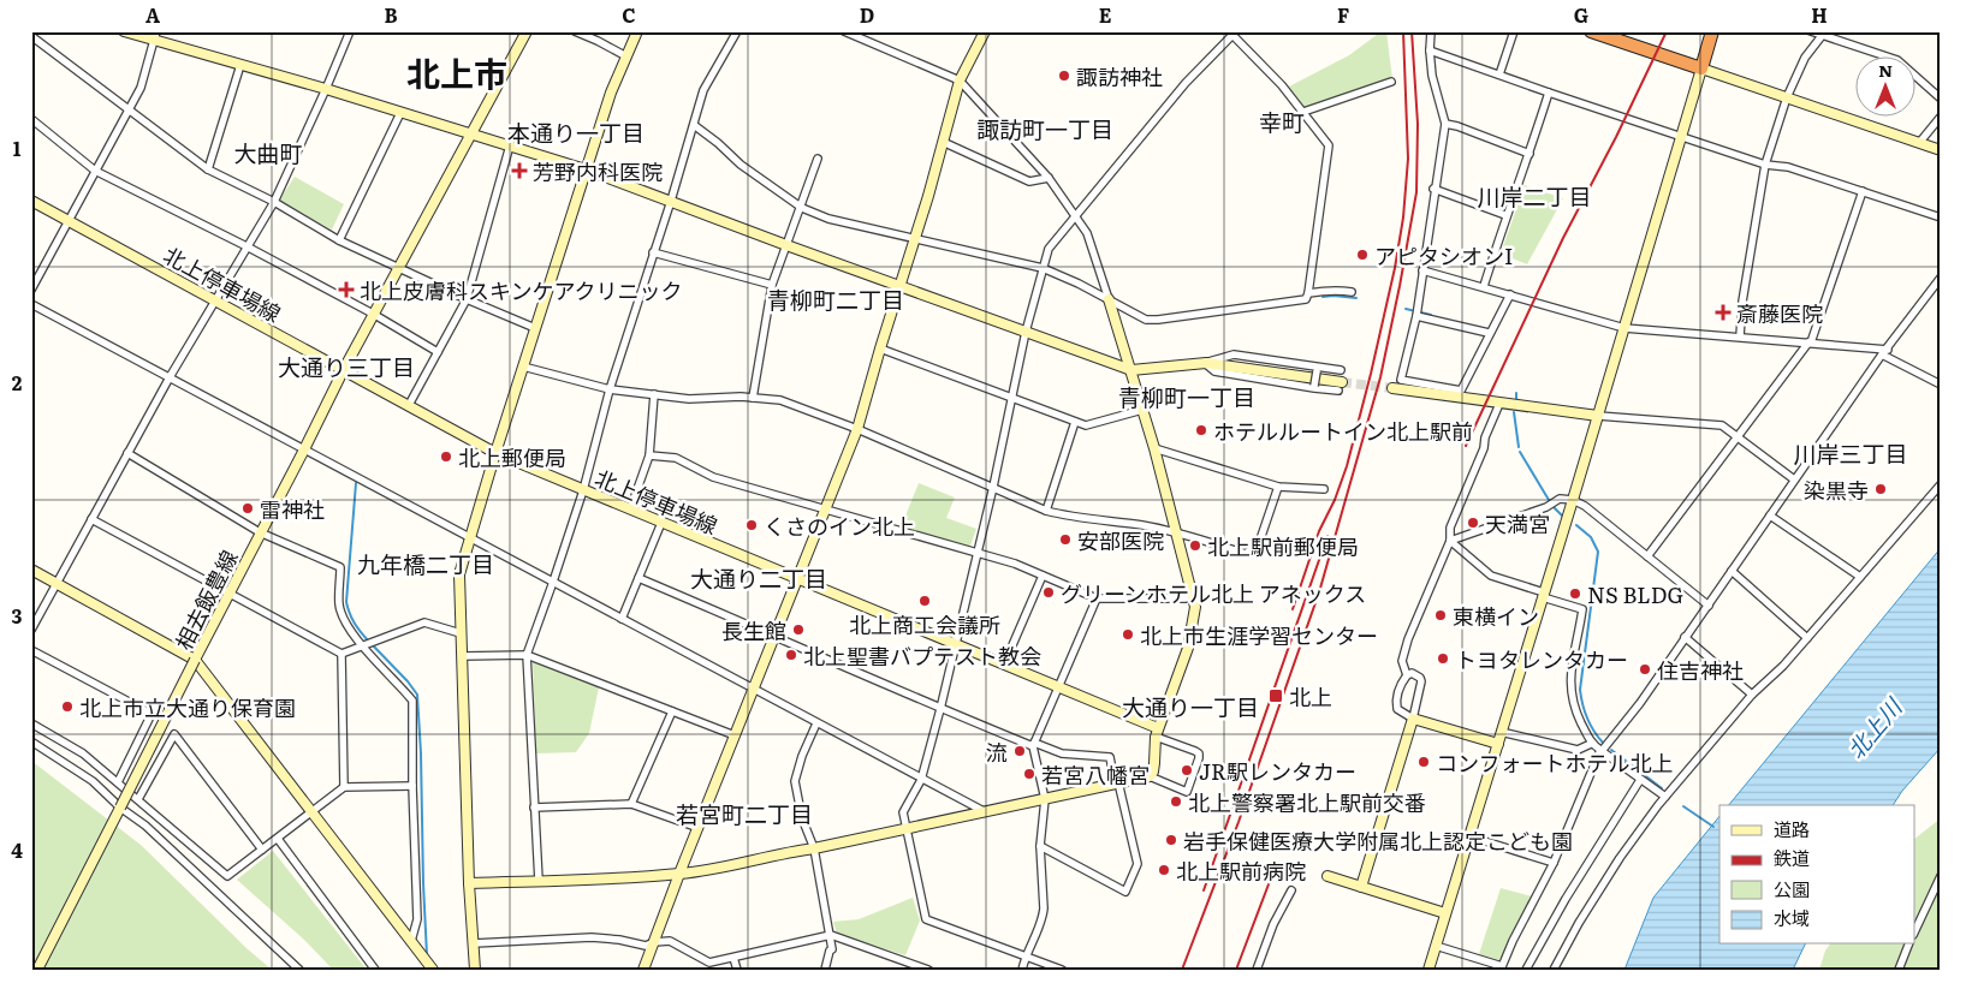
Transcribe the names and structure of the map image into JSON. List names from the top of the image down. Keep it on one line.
{"streets":{"street":["北上停車場線","相去飯豊線"]},"crossings":[["北上停車場線","相去飯豊線"]],"districts":["北上市","幸町","諏訪町一丁目","本通り一丁目","大曲町","川岸二丁目","青柳町二丁目","大通り三丁目","青柳町一丁目","川岸三丁目","九年橋二丁目","大通り二丁目","大通り一丁目","若宮町二丁目"],"water":["北上川"],"places":{"other":["諏訪神社","アピタシオンI","ホテルルートイン北上駅前","北上郵便局","染黒寺","雷神社","天満宮","くさのイン北上","安部医院","北上駅前郵便局","グリーンホテル北上 アネックス","NS BLDG","北上商工会議所","東横イン","長生館","北上市生涯学習センター","北上聖書バプテスト教会","トヨタレンタカー","住吉神社","北上市立大通り保育園","流","コンフォートホテル北上","JR駅レンタカー","若宮八幡宮","北上警察署北上駅前交番","岩手保健医療大学附属北上認定こども園","北上駅前病院"],"health":["芳野内科医院","北上皮膚科スキンケアクリニック","斎藤医院"],"transit":["北上"]},"legend":["道路","鉄道","公園","水域"],"north":"top","grid":{"columns":["A","B","C","D","E","F","G","H"],"rows":["1","2","3","4"]}}
